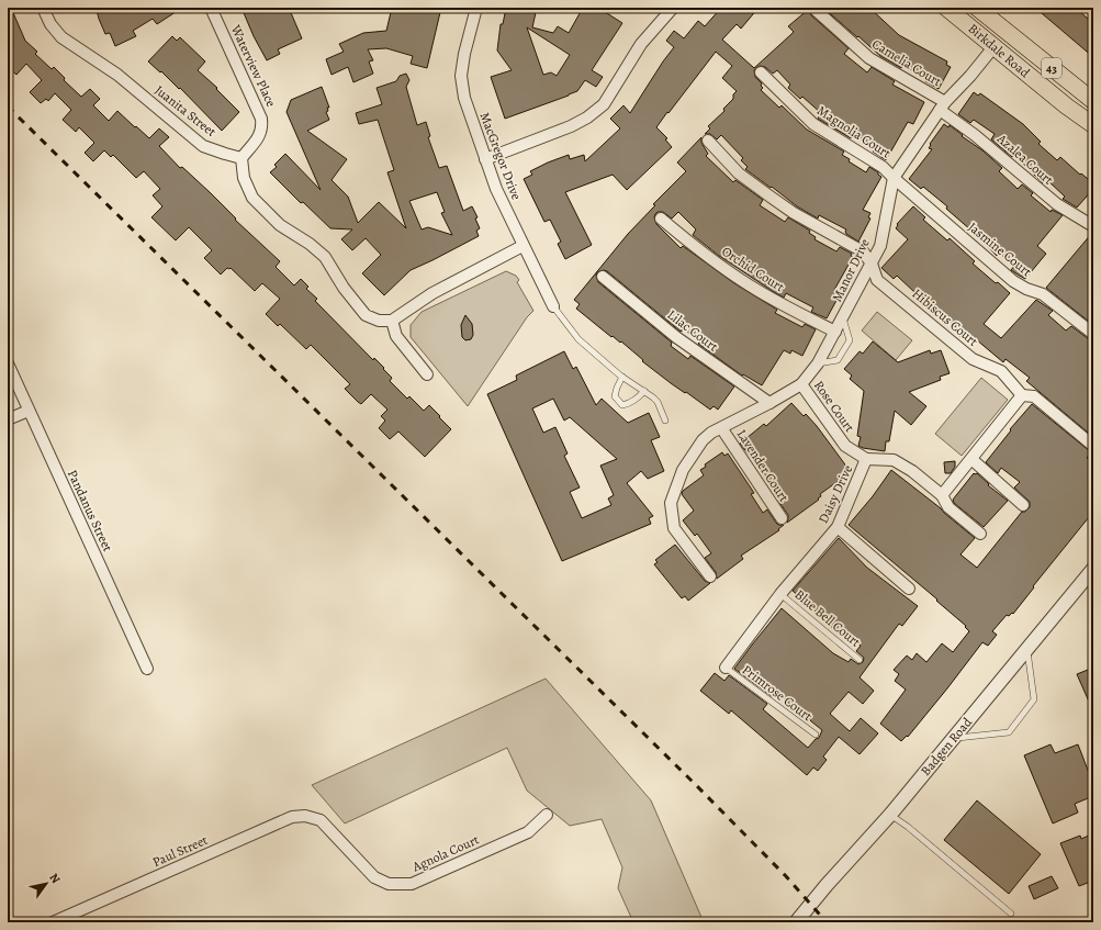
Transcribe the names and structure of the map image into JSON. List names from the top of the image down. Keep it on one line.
{"streets":{"main road":["Birkdale Road","43"],"street":["Camelia Court","Waterview Place","Juanita Street","Magnolia Court","MacGregor Drive","Azalea Court","Jasmine Court","Orchid Court","Manor Drive","Hibiscus Court","Lilac Court","Rose Court","Lavender Court","Daisy Drive","Pandanus Street","Badgen Road","Paul Street","Agnola Court"],"lane":["Blue Bell Court","Primrose Court"]},"crossings":[["Birkdale Road","Manor Drive"],["Camelia Court","Azalea Court"],["Camelia Court","Manor Drive"],["Waterview Place","Juanita Street"],["Magnolia Court","Jasmine Court"],["Magnolia Court","Manor Drive"],["Azalea Court","Manor Drive"],["Jasmine Court","Manor Drive"],["Orchid Court","Manor Drive"],["Manor Drive","Hibiscus Court"],["Manor Drive","Lilac Court"],["Manor Drive","Rose Court"],["Manor Drive","Lavender Court"],["Rose Court","Daisy Drive"],["Daisy Drive","Blue Bell Court"],["Daisy Drive","Primrose Court"],["Paul Street","Agnola Court"]],"north":"top right"}
